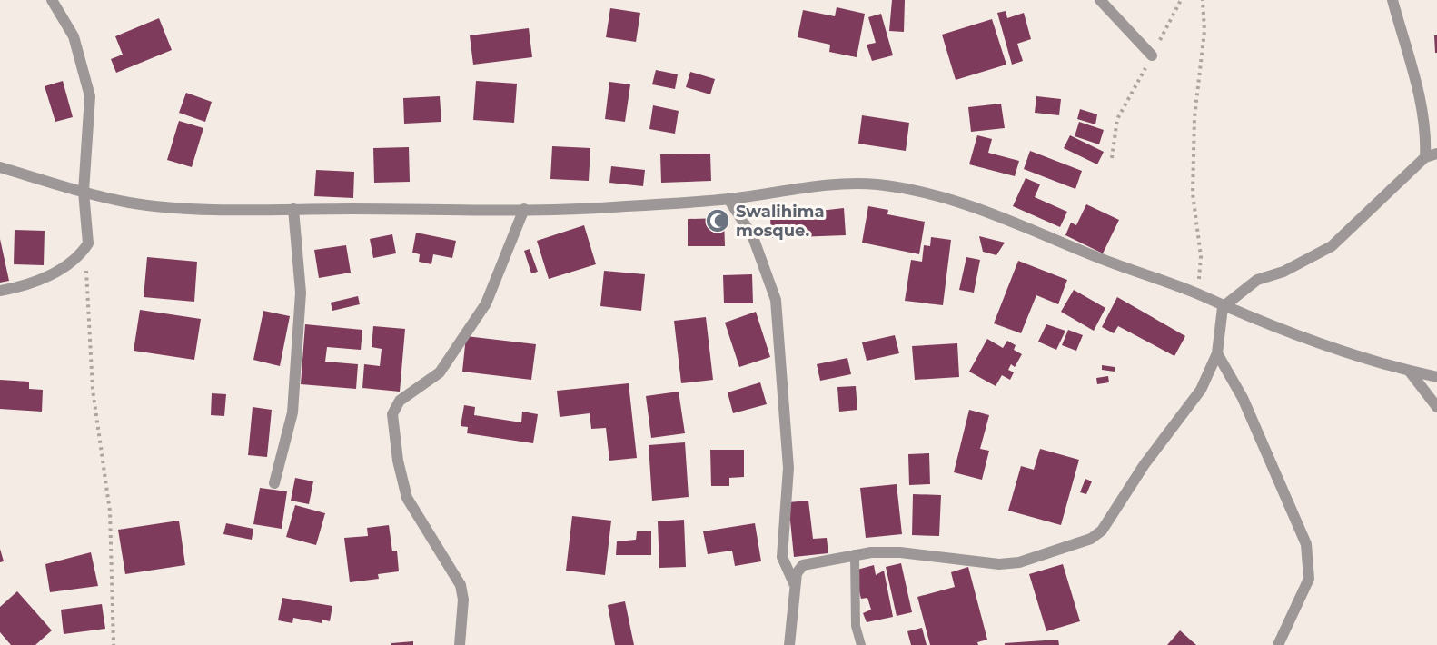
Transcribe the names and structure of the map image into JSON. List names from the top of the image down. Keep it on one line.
{"places":{"mosque":["Swalihima mosque."]}}
